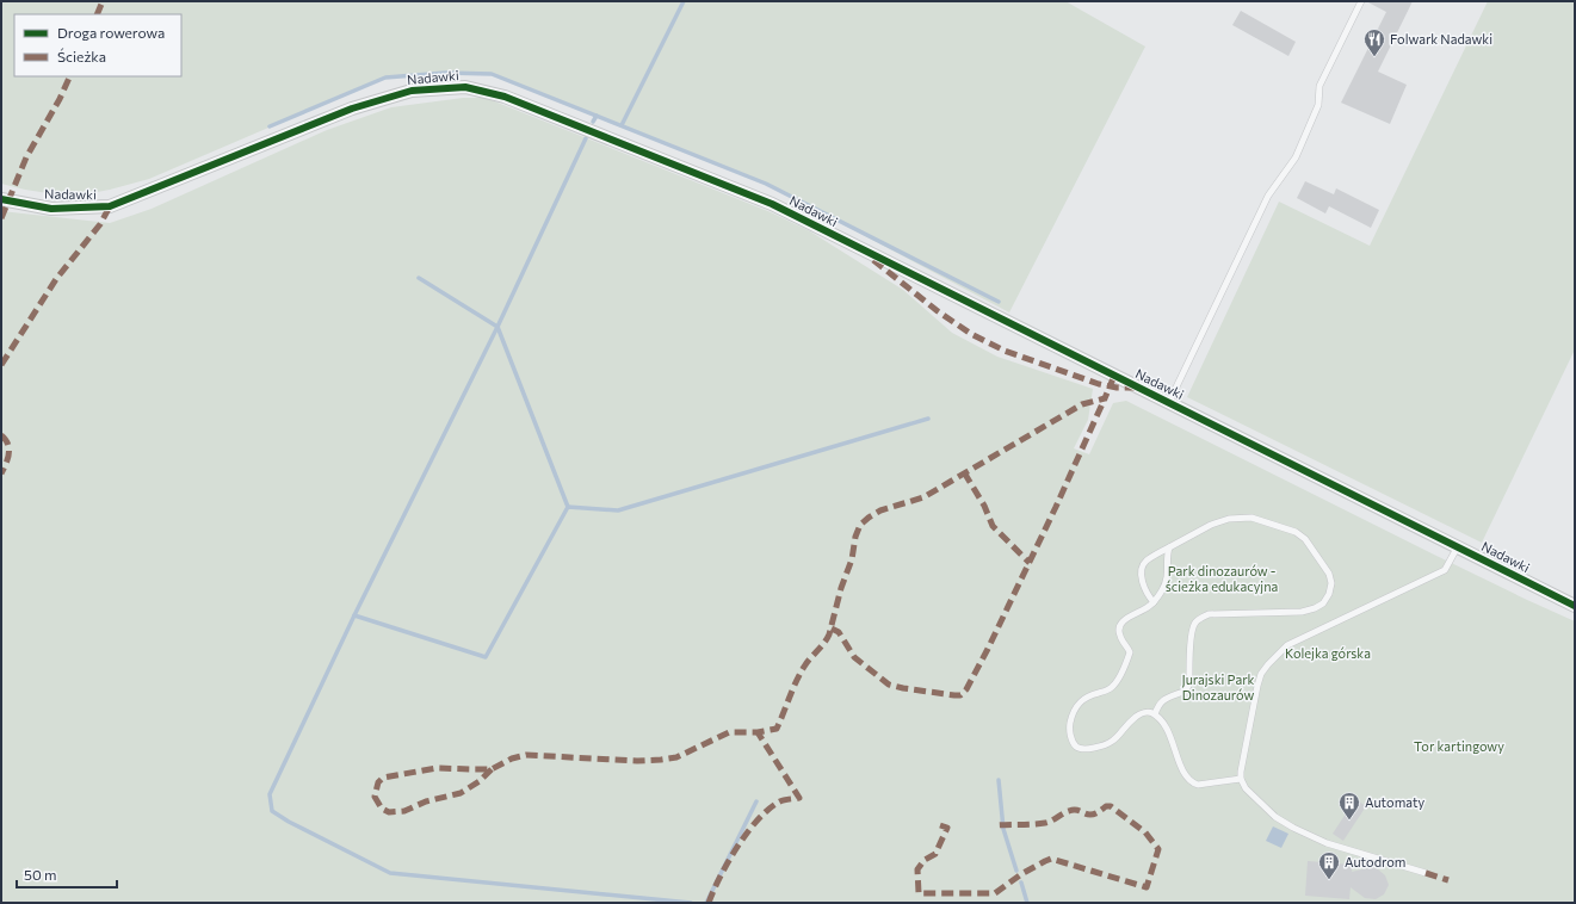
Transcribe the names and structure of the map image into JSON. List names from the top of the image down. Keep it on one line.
{"streets":{"street":["Nadawki"]},"parks":["Park dinozaurów - ścieżka edukacyjna","Kolejka górska","Jurajski Park Dinozaurów","Tor kartingowy"],"places":{"restaurant":["Folwark Nadawki"],"building":["Automaty","Autodrom"]},"legend":["Droga rowerowa","Ścieżka"],"scale_bar":"50 m"}
